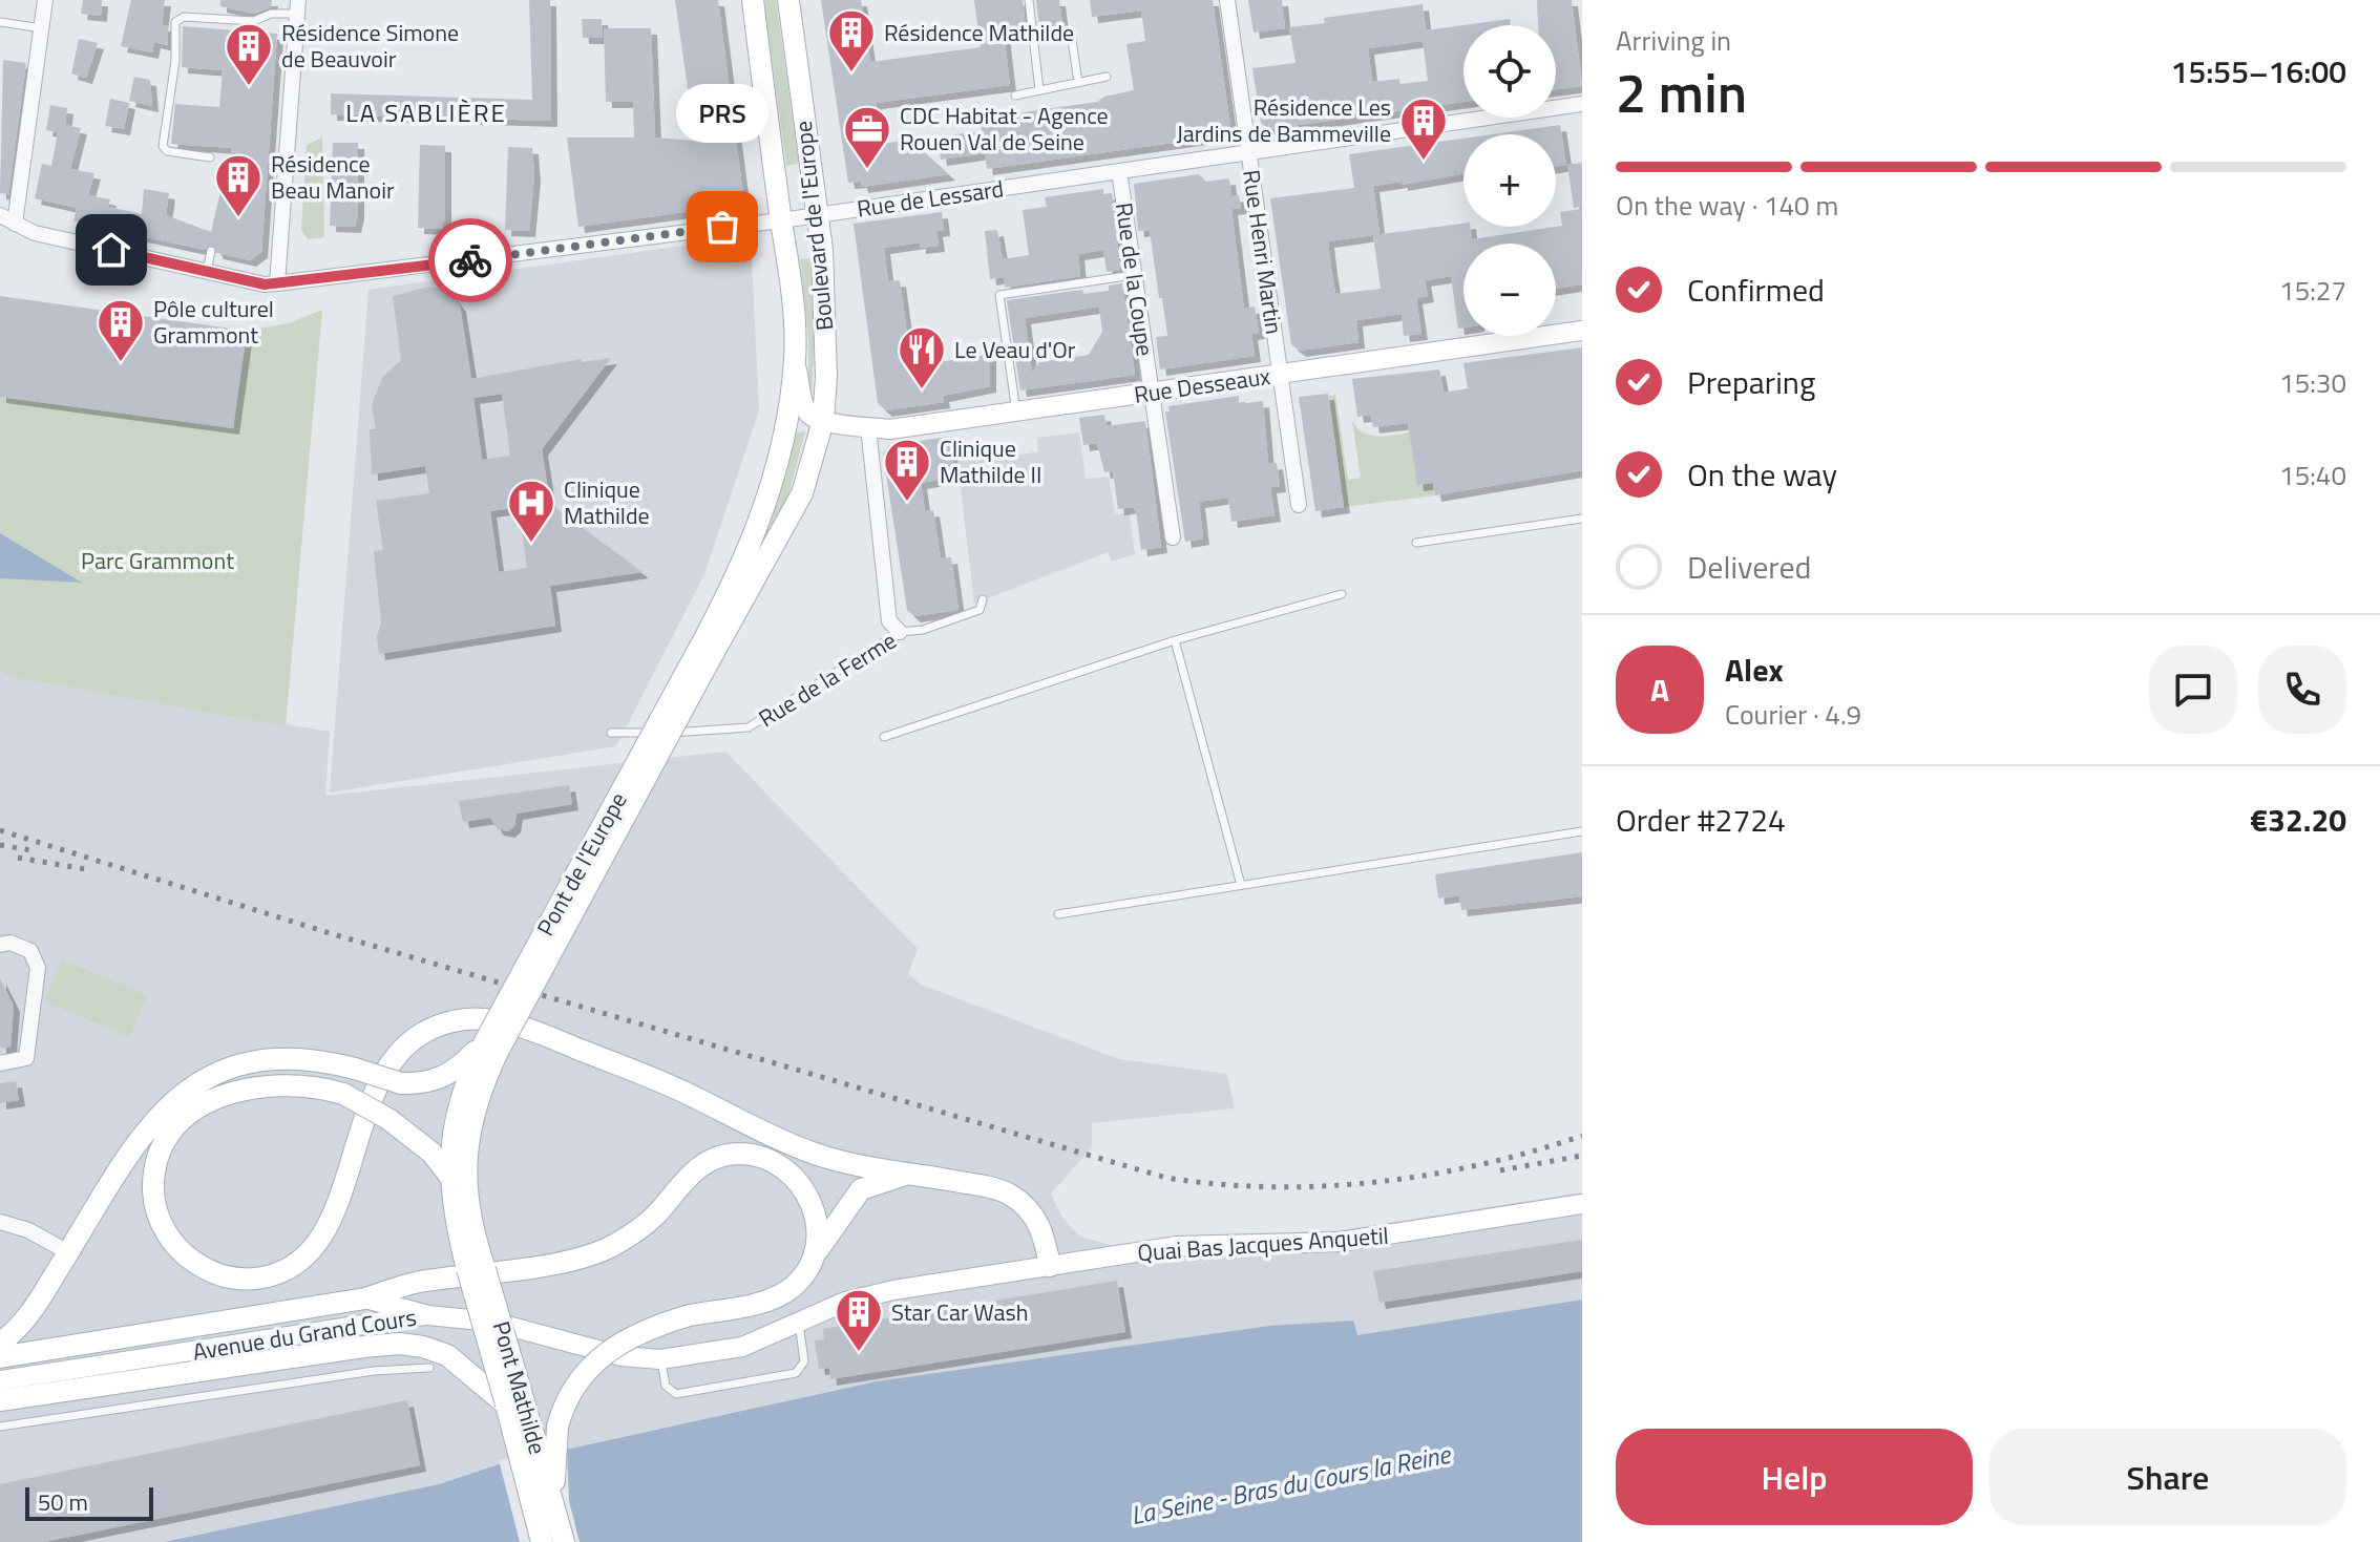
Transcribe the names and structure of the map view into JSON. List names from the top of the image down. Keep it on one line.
{"streets":{"main road":["Boulevard de l'Europe","Rue Desseaux","Pont de l'Europe","Quai Bas Jacques Anquetil","Avenue du Grand Cours","Pont Mathilde"],"street":["Rue de Lessard","Rue Henri Martin","Rue de la Coupe"],"lane":["Rue de la Ferme"]},"crossings":[["Rue de Lessard","Boulevard de l'Europe"],["Rue de Lessard","Rue Henri Martin"],["Rue de Lessard","Rue de la Coupe"],["Boulevard de l'Europe","Rue Desseaux"],["Boulevard de l'Europe","Pont de l'Europe"],["Rue Henri Martin","Rue Desseaux"],["Rue de la Coupe","Rue Desseaux"],["Quai Bas Jacques Anquetil","Avenue du Grand Cours"]],"districts":["LA SABLIÈRE"],"water":["La Seine - Bras du Cours la Reine"],"parks":["Parc Grammont"],"places":{"building":["Résidence Mathilde","Résidence Simone de Beauvoir","Résidence Les Jardins de Bammeville","Résidence Beau Manoir","Pôle culturel Grammont","Clinique Mathilde II","Star Car Wash"],"office":["CDC Habitat - Agence Rouen Val de Seine"],"other":["PRS"],"restaurant":["Le Veau d'Or"],"hospital":["Clinique Mathilde"]},"scale_bar":"50 m","page":{"heading":["2 min","Arriving in","15:55–16:00"],"panel":["Alex","Courier · 4.9","Order #2724","€32.20"],"map_buttons":["+","−"],"bubble":"PRS","bar":"On the way · 140 m","list":[["Confirmed","15:27"],["Preparing","15:30"],["On the way","15:40"],"Delivered"],"round":"A","buttons":["Help","Share"],"scale":"50 m"}}
